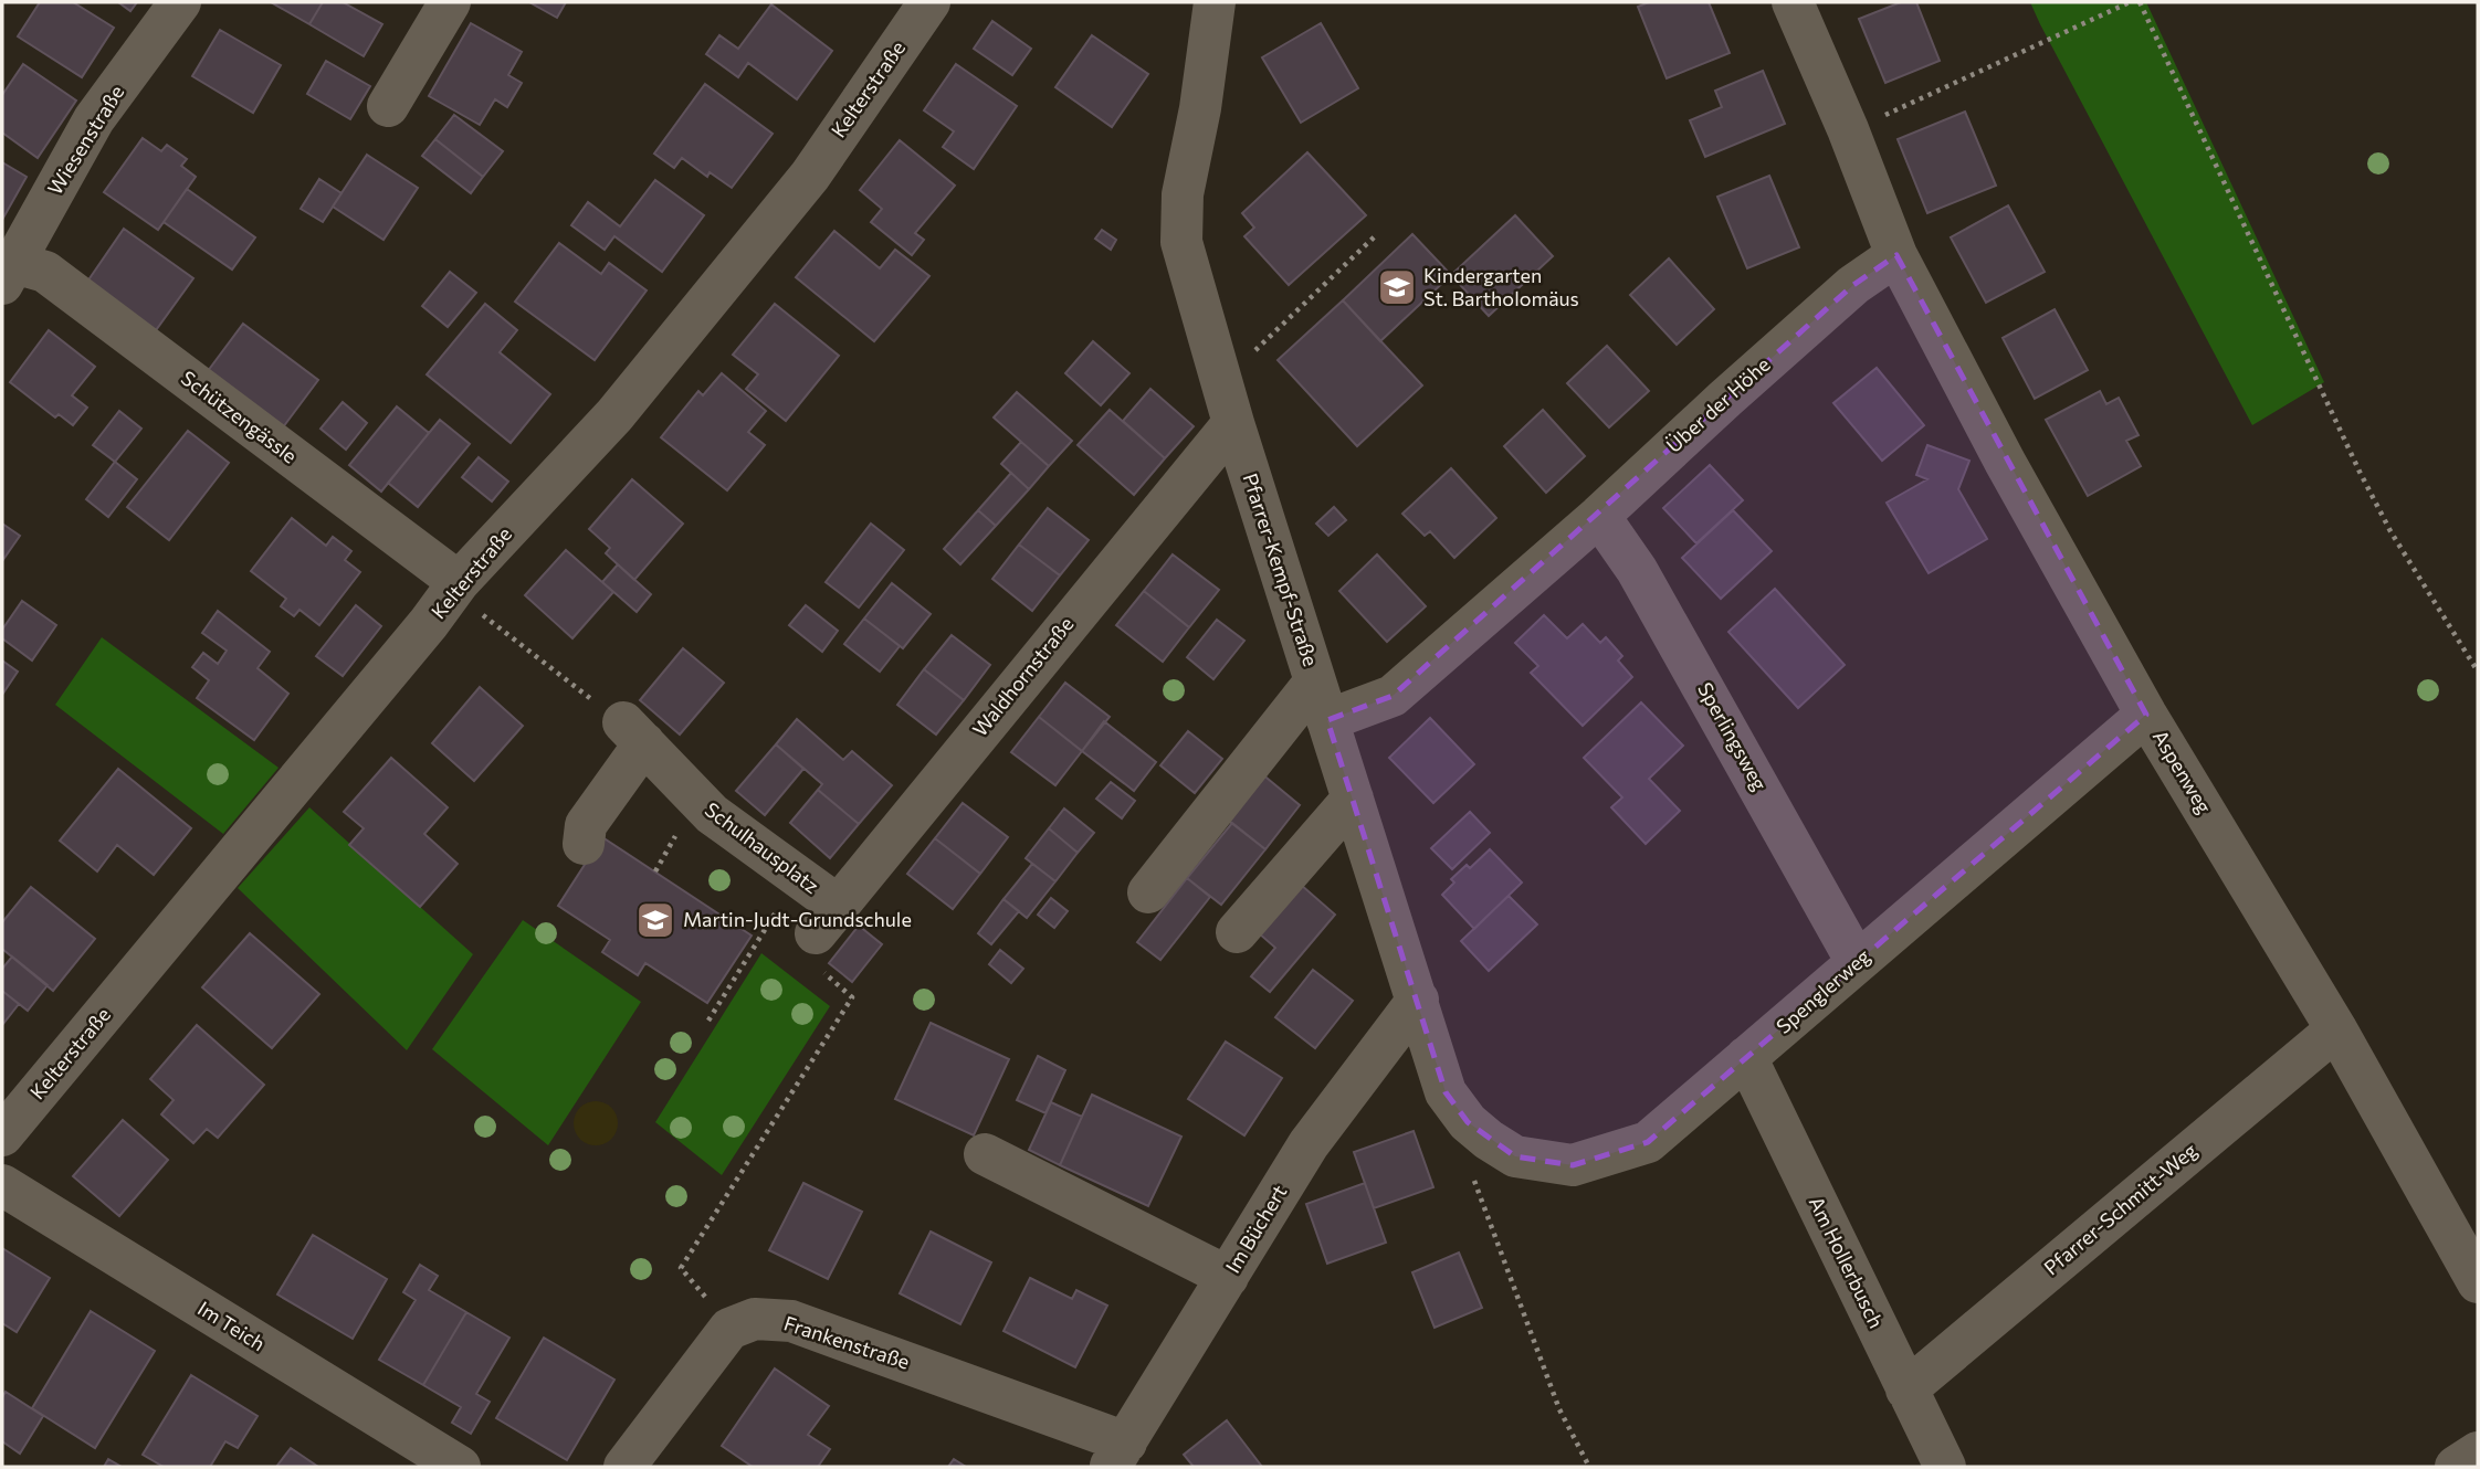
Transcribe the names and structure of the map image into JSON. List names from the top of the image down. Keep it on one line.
{"streets":{"street":["Kelterstraße","Wiesenstraße","Über der Höhe","Schützengässle","Pfarrer-Kempf-Straße","Waldhornstraße","Sperlingsweg","Aspenweg","Schulhausplatz","Spenglerweg","Pfarrer-Schmitt-Weg","Im Büchert","Am Hollerbusch","Im Teich","Frankenstraße"]},"crossings":[["Kelterstraße","Schützengässle"],["Wiesenstraße","Schützengässle"],["Über der Höhe","Pfarrer-Kempf-Straße"],["Über der Höhe","Sperlingsweg"],["Über der Höhe","Aspenweg"],["Pfarrer-Kempf-Straße","Waldhornstraße"],["Pfarrer-Kempf-Straße","Spenglerweg"],["Pfarrer-Kempf-Straße","Im Büchert"],["Waldhornstraße","Schulhausplatz"],["Sperlingsweg","Spenglerweg"],["Aspenweg","Spenglerweg"],["Aspenweg","Pfarrer-Schmitt-Weg"],["Spenglerweg","Am Hollerbusch"],["Pfarrer-Schmitt-Weg","Am Hollerbusch"],["Im Büchert","Frankenstraße"]],"places":{"school or university":["Kindergarten St. Bartholomäus","Martin-Judt-Grundschule"]}}
